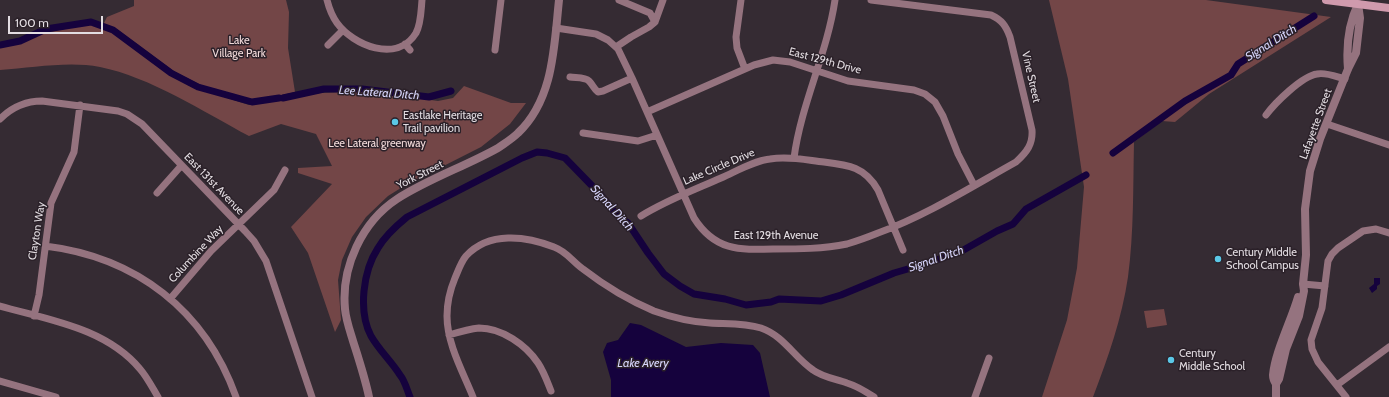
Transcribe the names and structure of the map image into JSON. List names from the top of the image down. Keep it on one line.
{"streets":{"street":["East 129th Drive","Vine Street","Lafayette Street","Lake Circle Drive","York Street","East 131st Avenue","Clayton Way","East 129th Avenue","Columbine Way"]},"crossings":[["East 129th Drive","East 129th Avenue"],["Vine Street","East 129th Avenue"],["Lake Circle Drive","East 129th Avenue"],["York Street","East 129th Avenue"],["East 131st Avenue","Clayton Way"],["East 131st Avenue","Columbine Way"]],"water":["Signal Ditch","Lee Lateral Ditch","Lake Avery"],"parks":["Lake Village Park","Lee Lateral greenway"],"places":["Eastlake Heritage Trail pavilion","Century Middle School Campus","Century Middle School"],"scale_bar":"100 m"}
